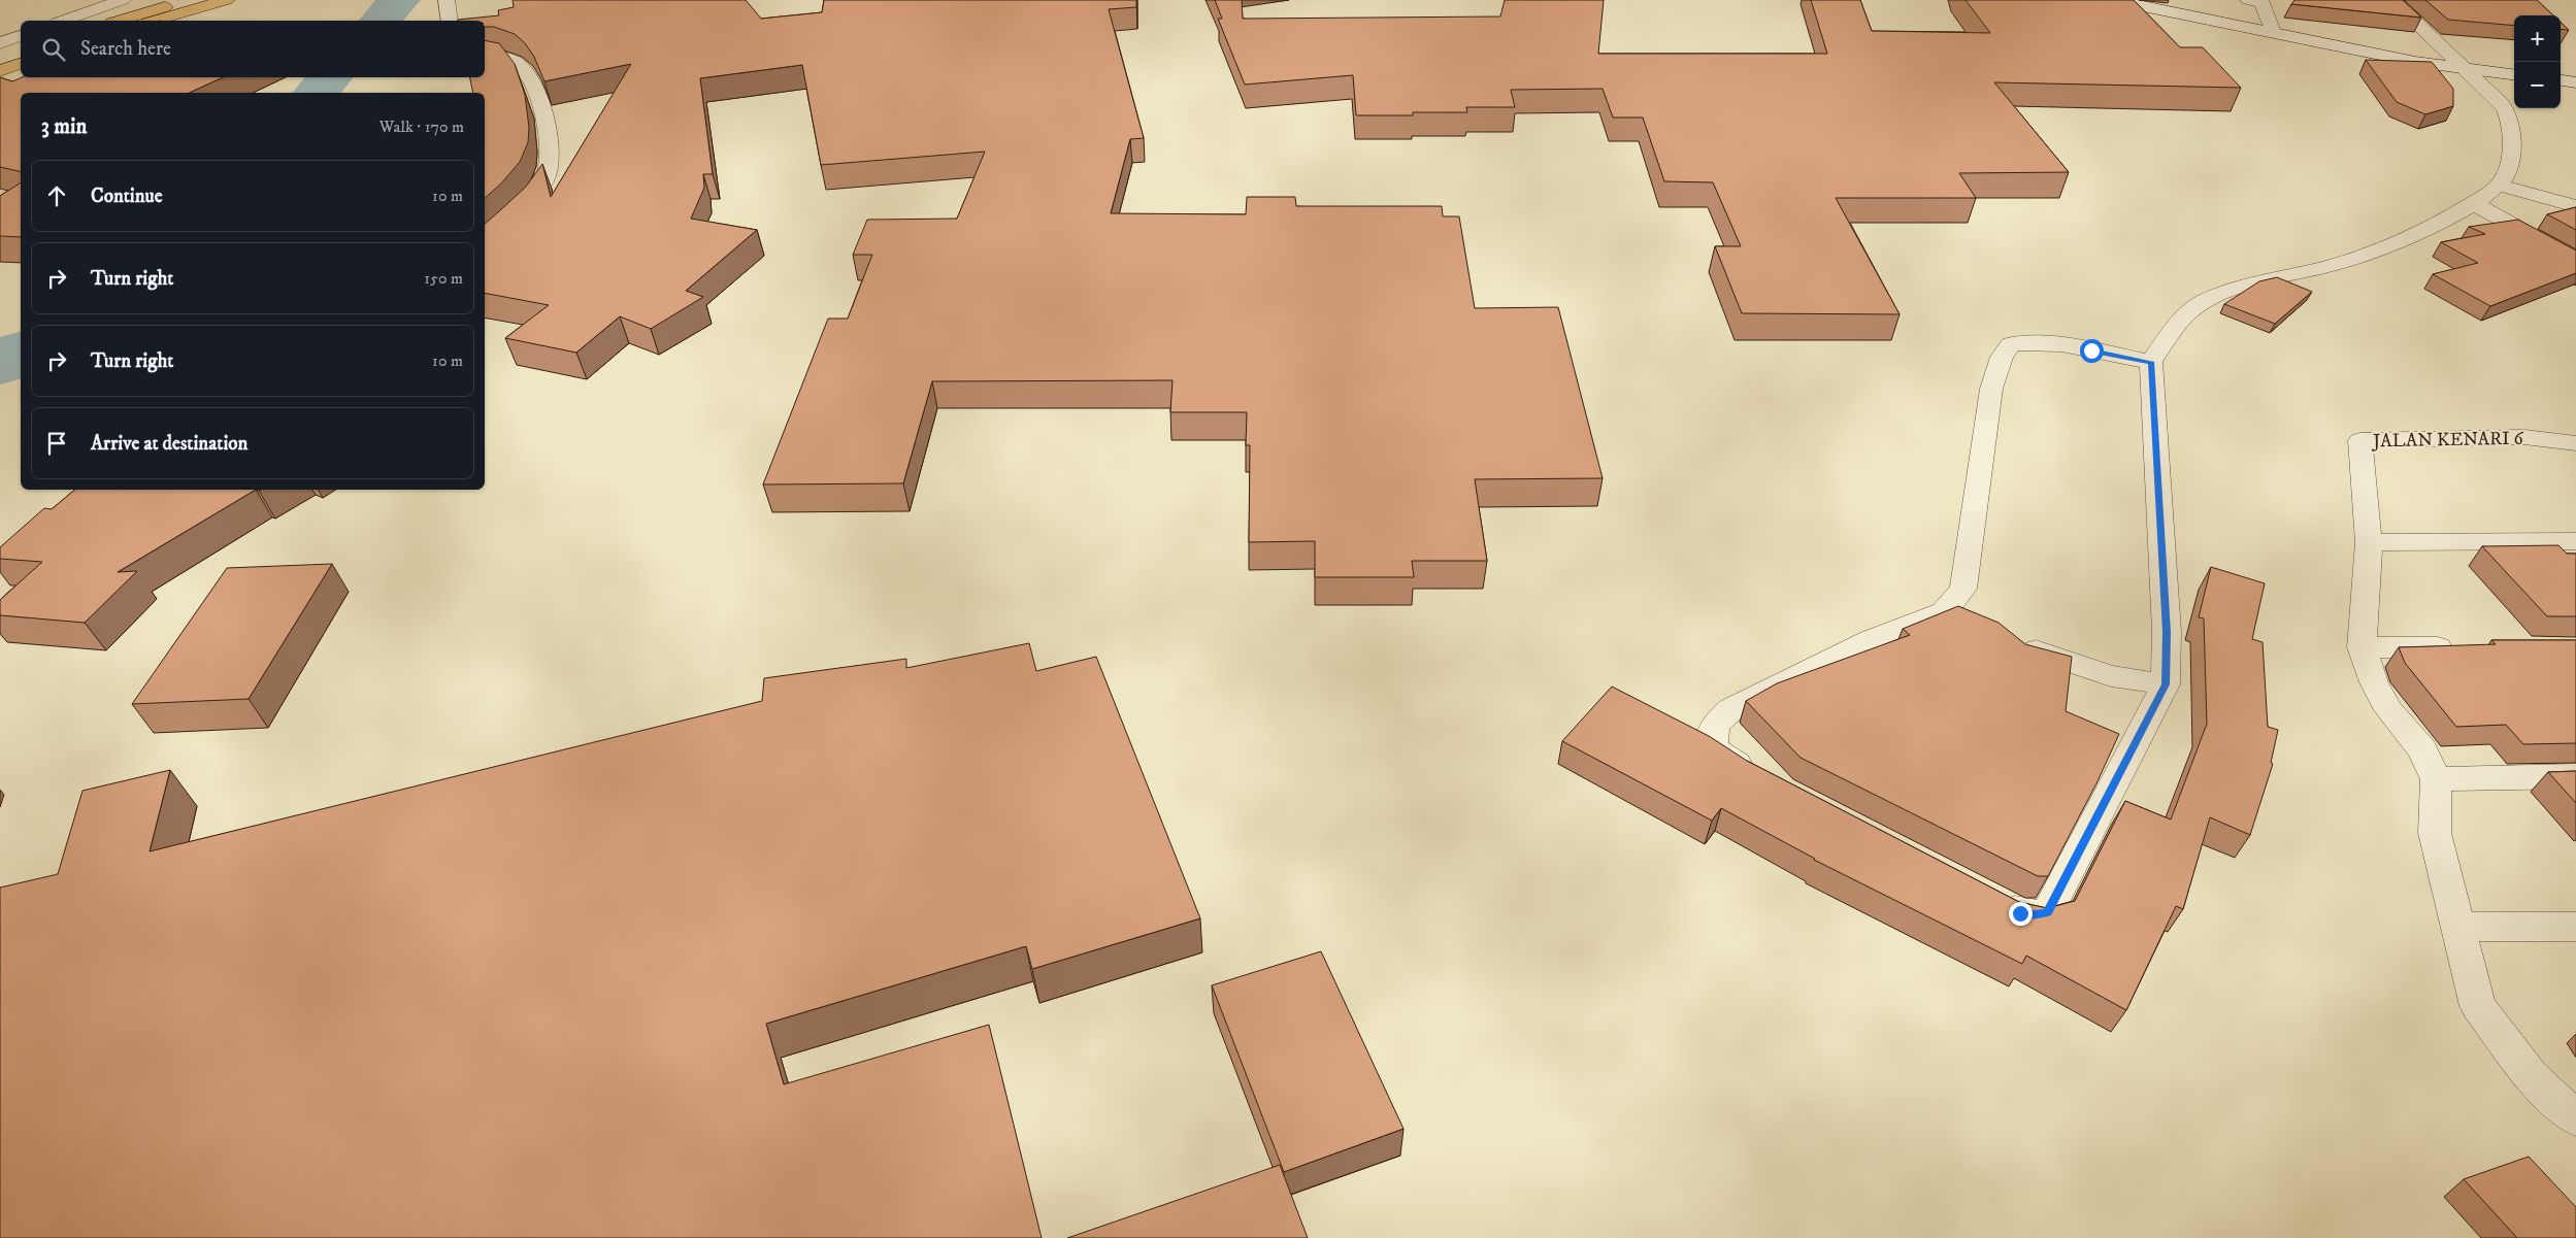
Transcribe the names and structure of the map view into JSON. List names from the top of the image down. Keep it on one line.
{"streets":{"street":["JALAN KENARI 6"]},"page":{"map_buttons":["+","−"],"search":"Search here","heading":["3 min","Walk · 170 m"],"list":[["Continue","10 m"],["Turn right","150 m"],["Turn right","10 m"],"Arrive at destination"]}}
